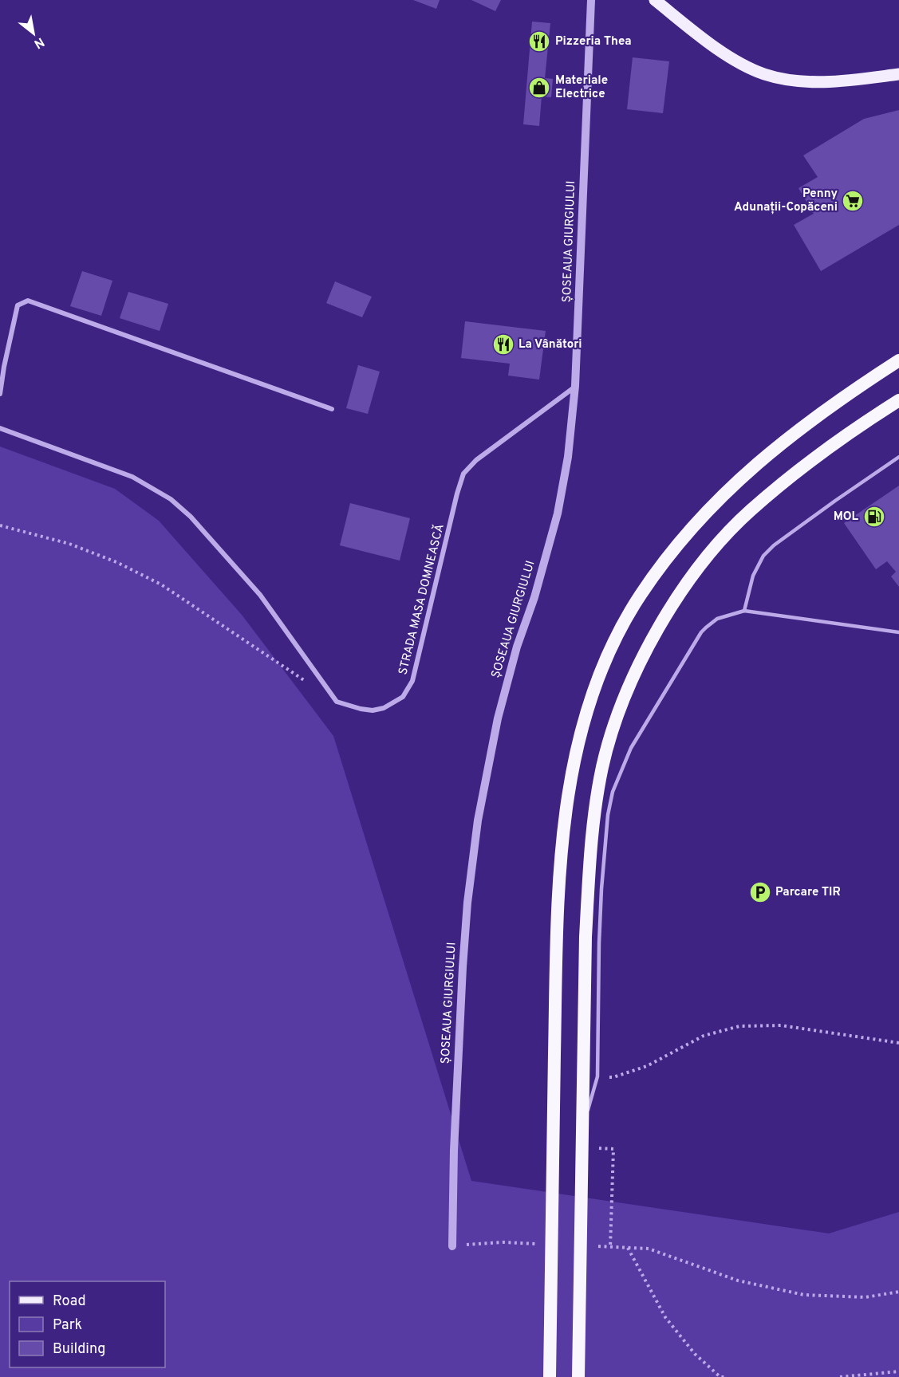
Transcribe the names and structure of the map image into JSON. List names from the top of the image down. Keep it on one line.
{"streets":{"street":["ȘOSEAUA GIURGIULUI","STRADA MASA DOMNEASCĂ"]},"crossings":[["ȘOSEAUA GIURGIULUI","STRADA MASA DOMNEASCĂ"]],"places":{"restaurant":["Pizzeria Thea","La Vânători"],"shop":["Materiale Electrice"],"supermarket":["Penny Adunații-Copăceni"],"fuel station":["MOL"],"parking":["Parcare TIR"]},"legend":["Road","Park","Building"],"north":"bottom right"}
